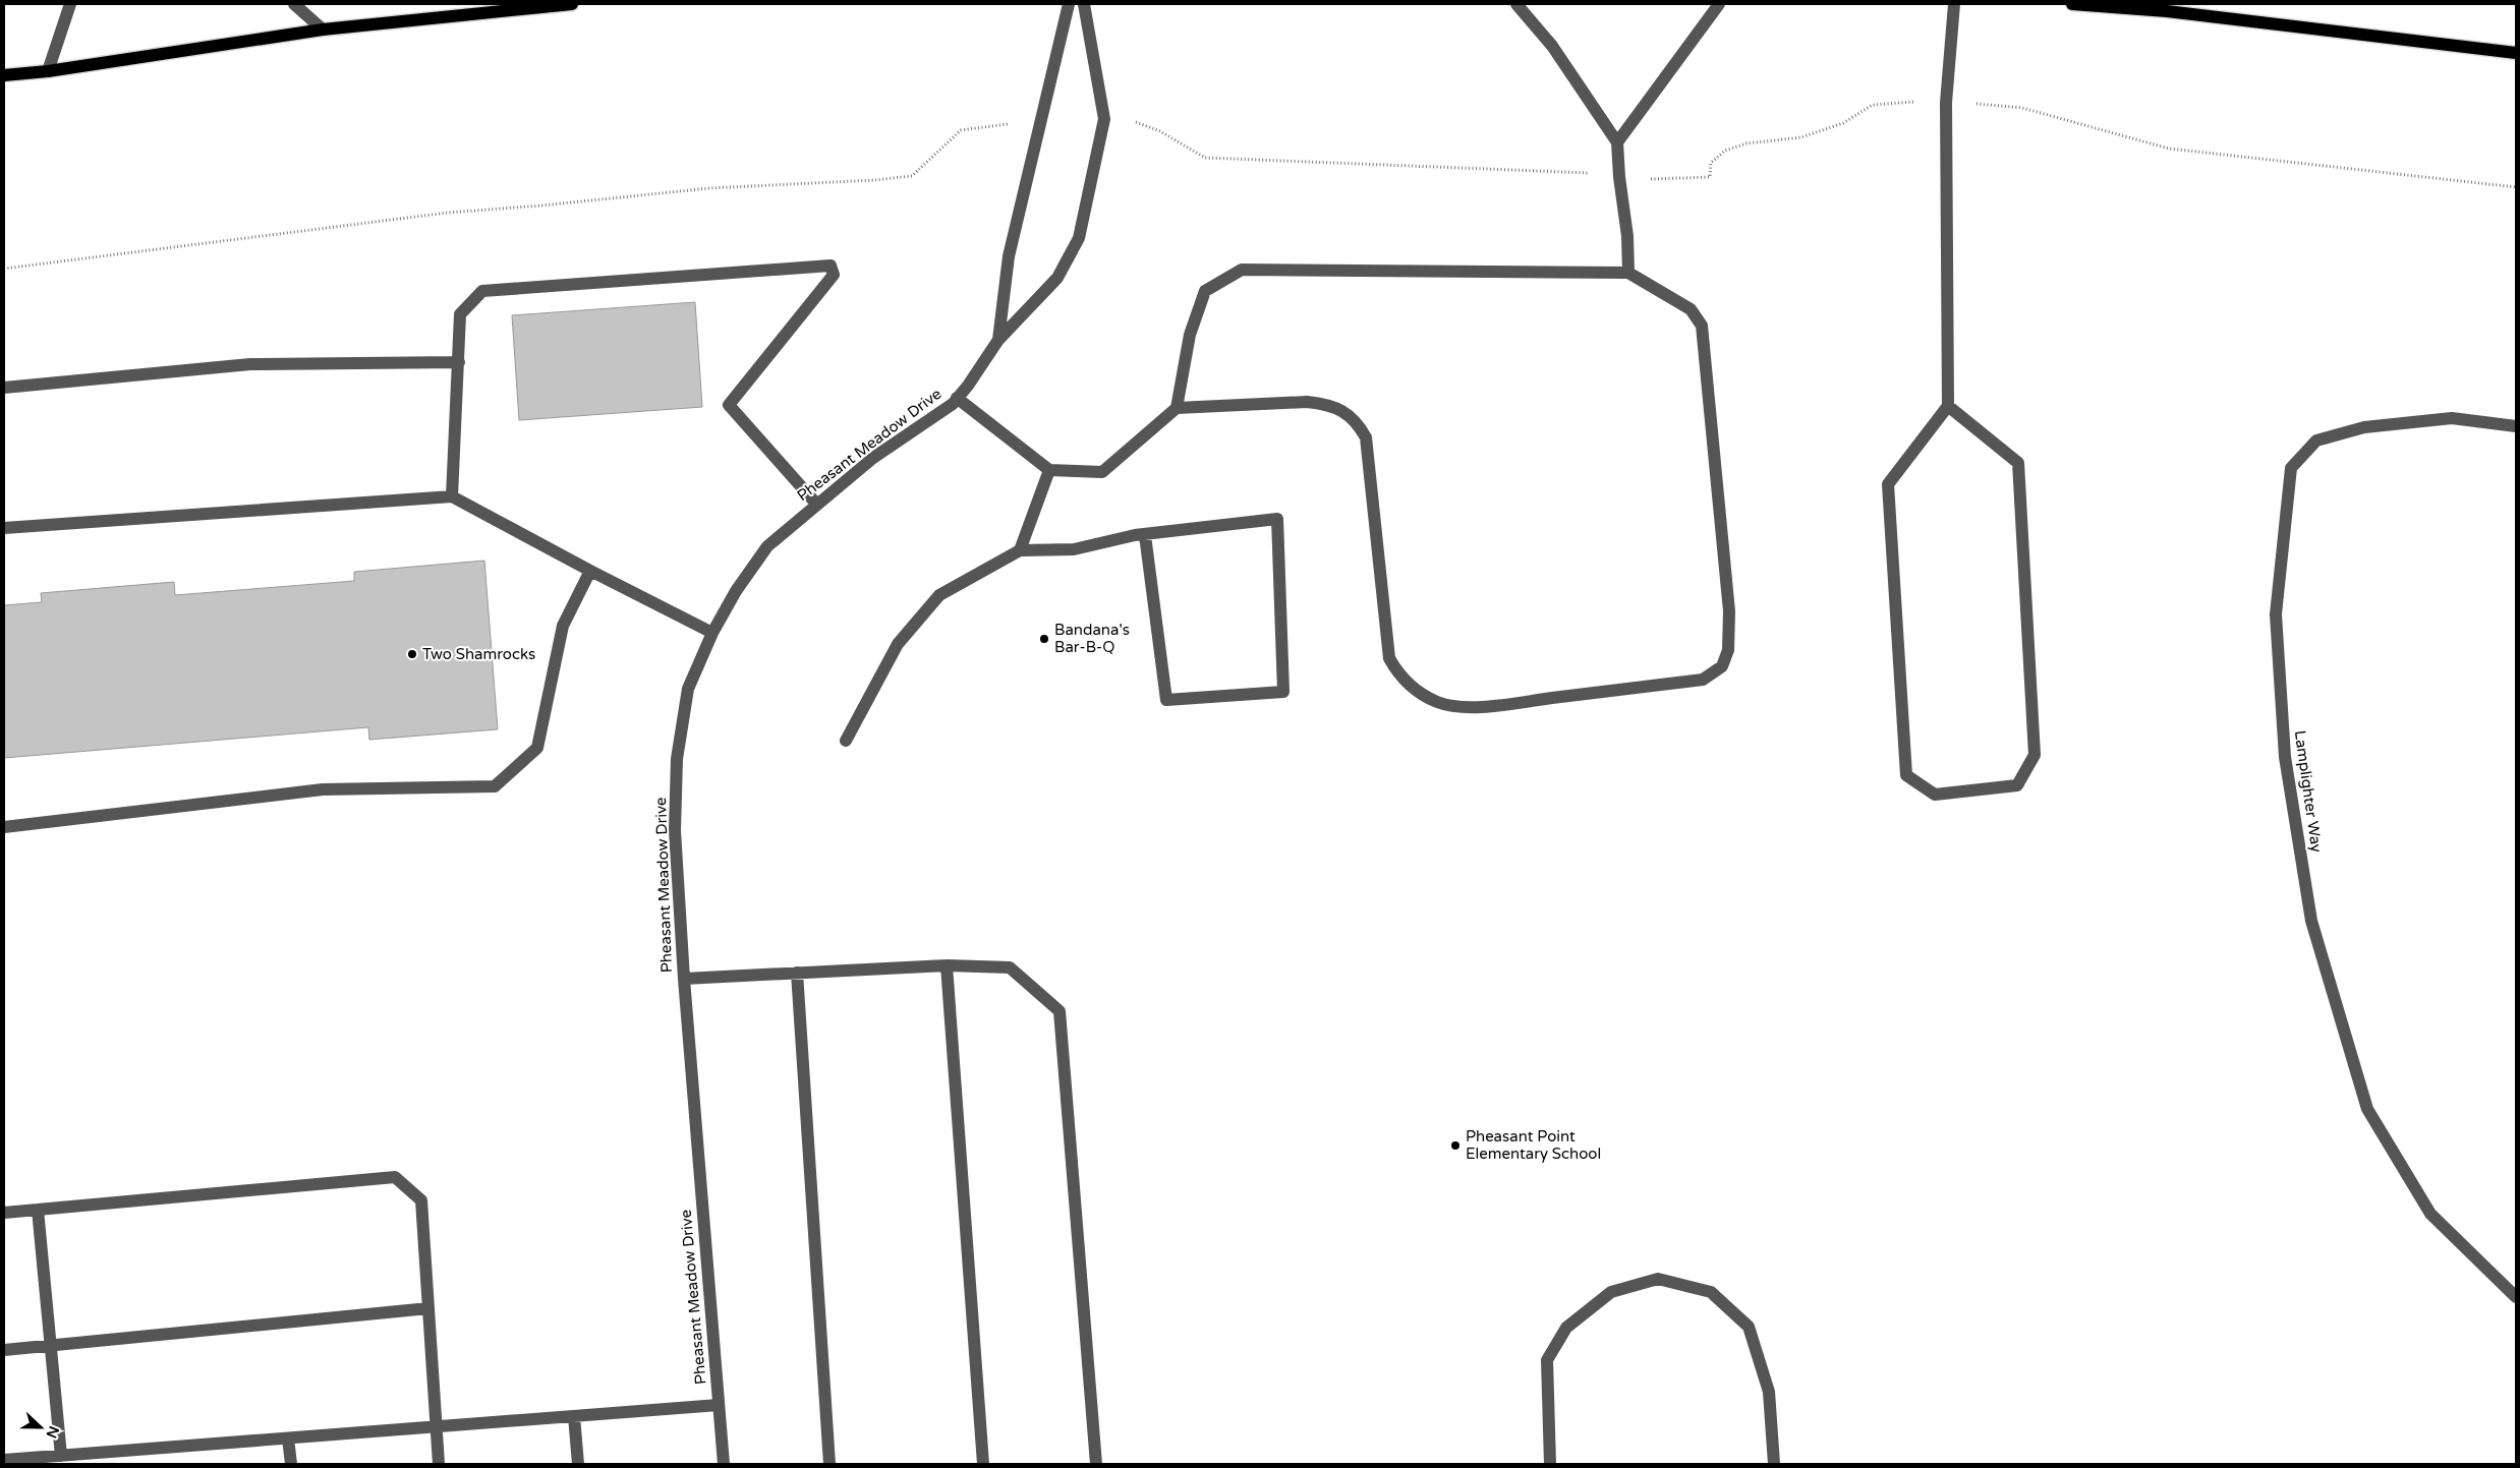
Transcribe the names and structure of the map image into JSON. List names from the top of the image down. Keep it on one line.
{"streets":{"street":["Pheasant Meadow Drive","Lamplighter Way"]},"places":["Bandana's Bar-B-Q","Two Shamrocks","Pheasant Point Elementary School"],"north":"right"}
